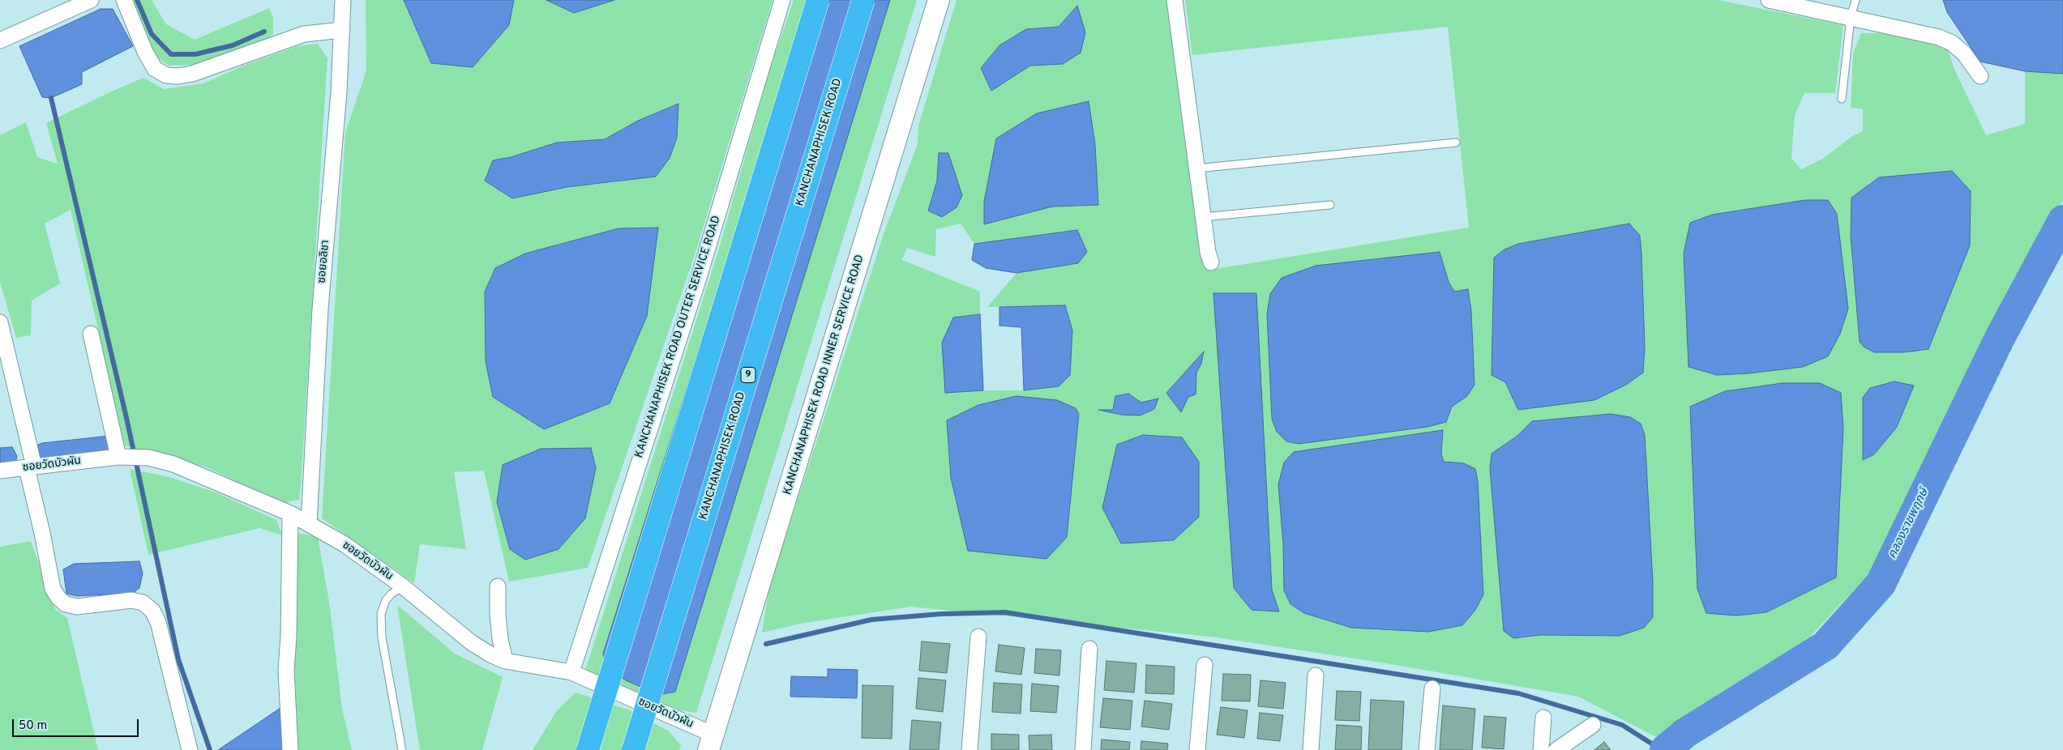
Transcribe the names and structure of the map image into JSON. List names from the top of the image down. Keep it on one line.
{"streets":{"highway":["KANCHANAPHISEK ROAD","9"],"main road":["KANCHANAPHISEK ROAD INNER SERVICE ROAD"],"street":["ซอยอลิชา","KANCHANAPHISEK ROAD OUTER SERVICE ROAD","ซอยวัดบัวผัน"]},"crossings":[["ซอยอลิชา","ซอยวัดบัวผัน"],["KANCHANAPHISEK ROAD OUTER SERVICE ROAD","ซอยวัดบัวผัน"],["KANCHANAPHISEK ROAD INNER SERVICE ROAD","ซอยวัดบัวผัน"]],"water":["คลองราชพฤกษ์"],"scale_bar":"50 m"}
